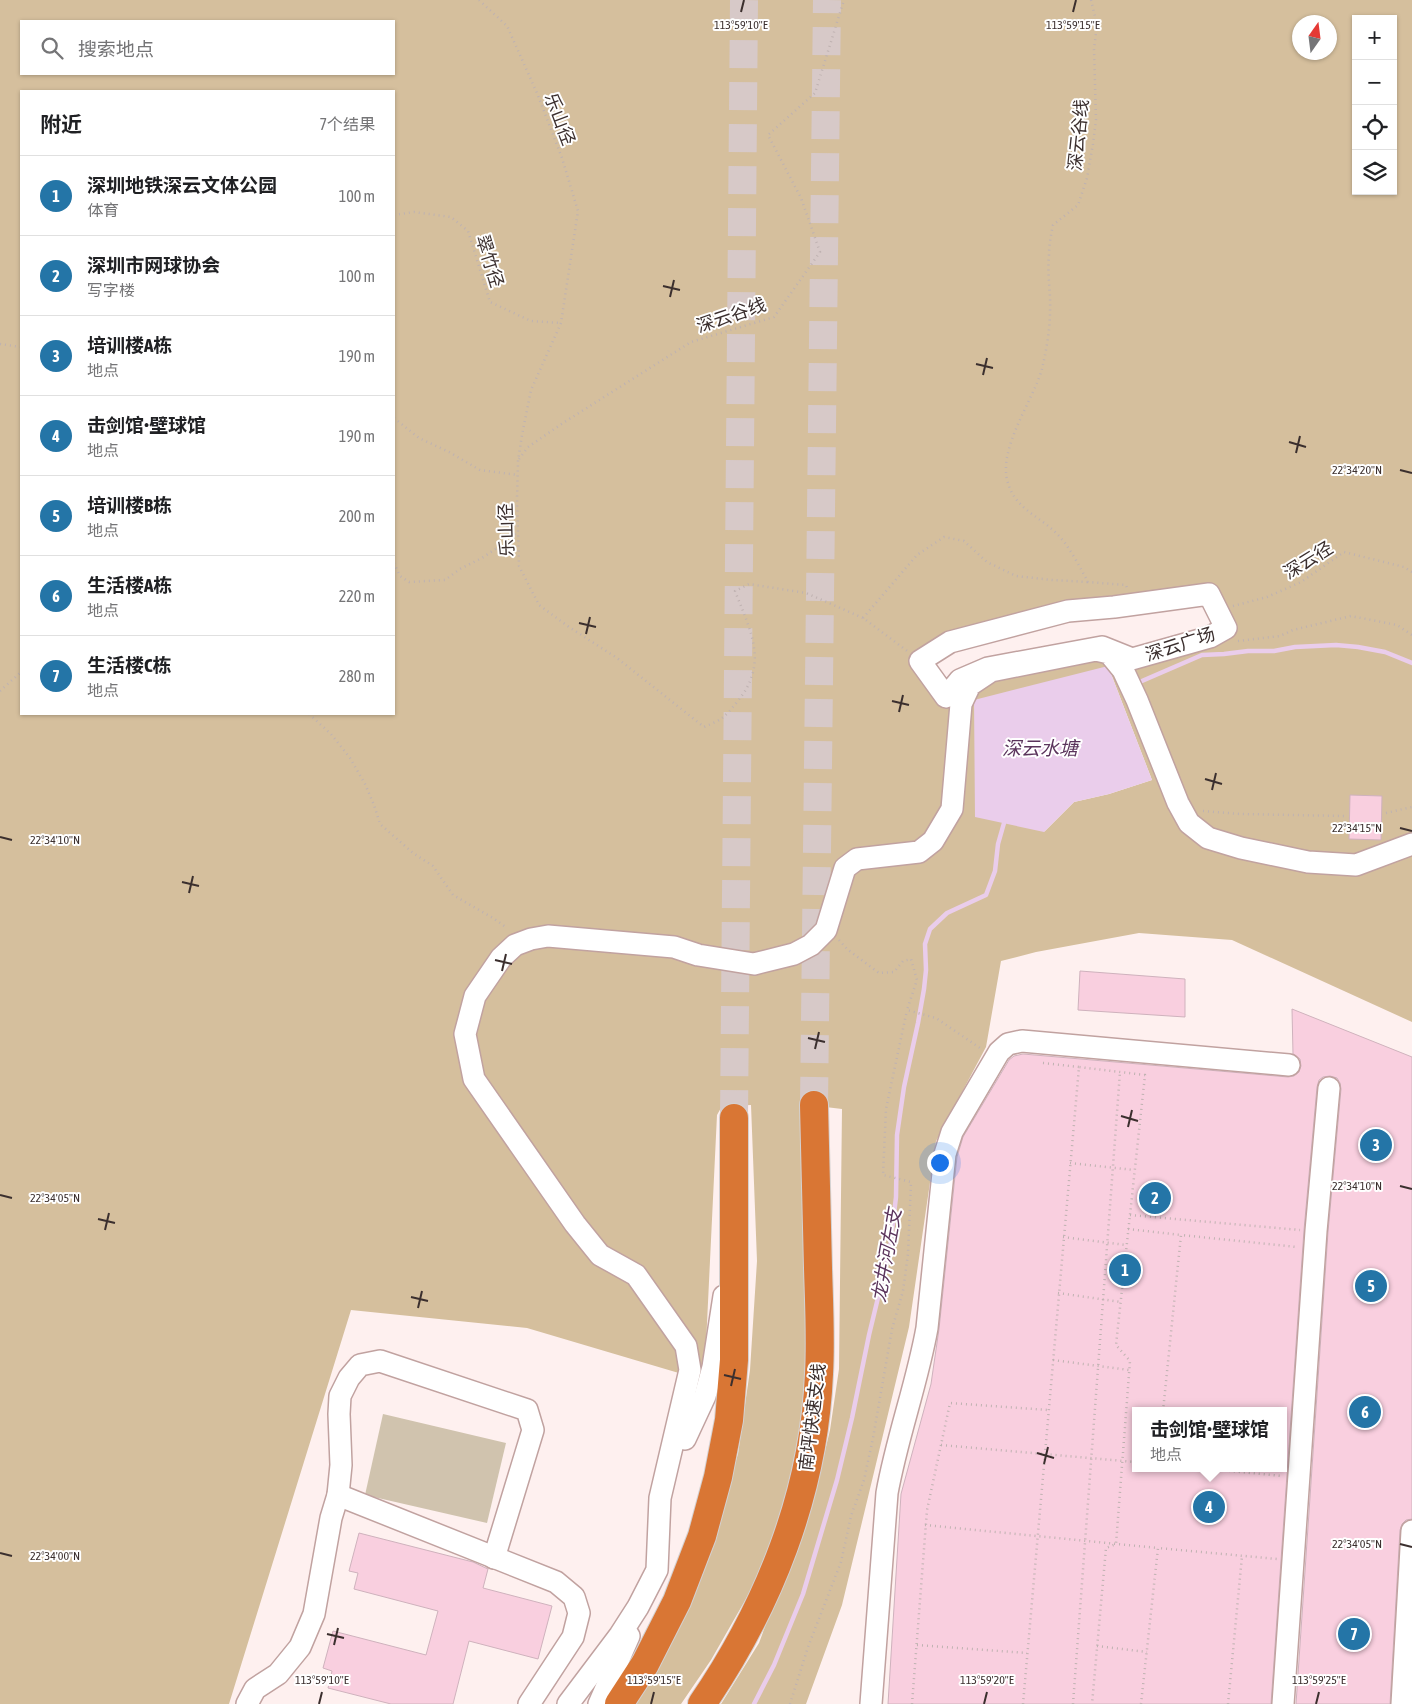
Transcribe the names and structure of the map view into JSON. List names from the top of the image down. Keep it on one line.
{"streets":{"highway":["南坪快速支线"],"street":["深云广场"],"path":["乐山径","深云谷线","翠竹径","深云径"]},"crossings":[["乐山径","深云谷线"],["乐山径","翠竹径"],["乐山径","深云广场"],["深云径","深云广场"]],"water":["深云水塘","龙井河左支"],"north":"top","page":{"map_buttons":["+","−"],"search":"搜索地点","heading":["附近","7个结果"],"list":[{"mark":"1","name":"深圳地铁深云文体公园","note":"体育","value":"100 m"},{"mark":"2","name":"深圳市网球协会","note":"写字楼","value":"100 m"},{"mark":"3","name":"培训楼A栋","note":"地点","value":"190 m"},{"mark":"4","name":"击剑馆•壁球馆","note":"地点","value":"190 m"},{"mark":"5","name":"培训楼B栋","note":"地点","value":"200 m"},{"mark":"6","name":"生活楼A栋","note":"地点","value":"220 m"},{"mark":"7","name":"生活楼C栋","note":"地点","value":"280 m"}],"pins":["3","2","1","5","6","4","7"],"popup":["击剑馆•壁球馆","地点"]},"coordinates":["113°59'10\"E","113°59'15\"E","22°34'20\"N","22°34'15\"N","22°34'10\"N","22°34'05\"N","22°34'00\"N","113°59'20\"E","113°59'25\"E"]}
